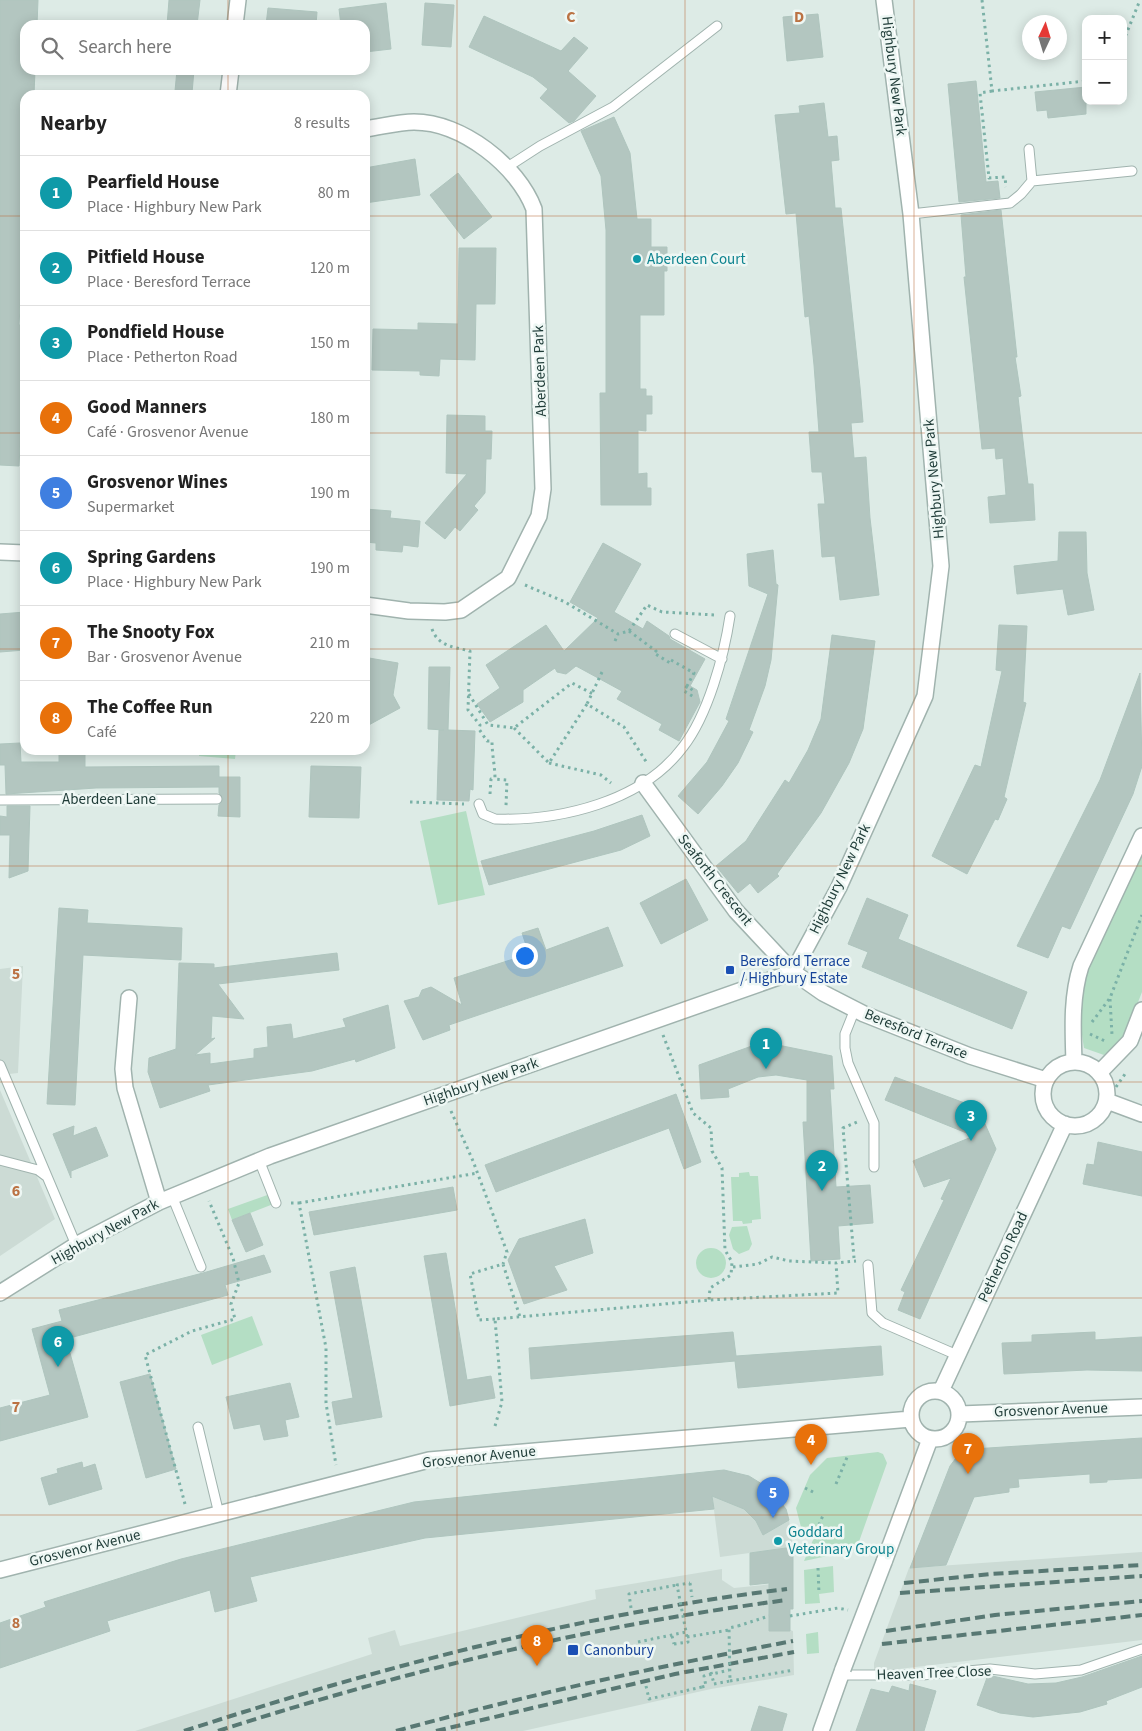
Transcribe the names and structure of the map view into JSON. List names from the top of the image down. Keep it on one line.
{"streets":{"street":["Highbury New Park","Aberdeen Park","Seaforth Crescent","Beresford Terrace","Petherton Road","Grosvenor Avenue"],"lane":["Aberdeen Lane","Heaven Tree Close"]},"crossings":[["Highbury New Park","Seaforth Crescent"],["Highbury New Park","Beresford Terrace"],["Seaforth Crescent","Beresford Terrace"],["Beresford Terrace","Petherton Road"],["Petherton Road","Grosvenor Avenue"]],"places":{"other":["Aberdeen Court","Goddard Veterinary Group"],"transit":["Beresford Terrace / Highbury Estate","Canonbury"]},"north":"top","page":{"map_buttons":["+","−"],"search":"Search here","heading":["Nearby","8 results"],"list":[{"mark":"1","name":"Pearfield House","note":"Place · Highbury New Park","value":"80 m"},{"mark":"2","name":"Pitfield House","note":"Place · Beresford Terrace","value":"120 m"},{"mark":"3","name":"Pondfield House","note":"Place · Petherton Road","value":"150 m"},{"mark":"4","name":"Good Manners","note":"Café · Grosvenor Avenue","value":"180 m"},{"mark":"5","name":"Grosvenor Wines","note":"Supermarket","value":"190 m"},{"mark":"6","name":"Spring Gardens","note":"Place · Highbury New Park","value":"190 m"},{"mark":"7","name":"The Snooty Fox","note":"Bar · Grosvenor Avenue","value":"210 m"},{"mark":"8","name":"The Coffee Run","note":"Café","value":"220 m"}],"pins":["1","3","2","6","4","7","5","8"]},"grid":{"columns":["C","D"],"rows":["5","6","7","8"]}}
